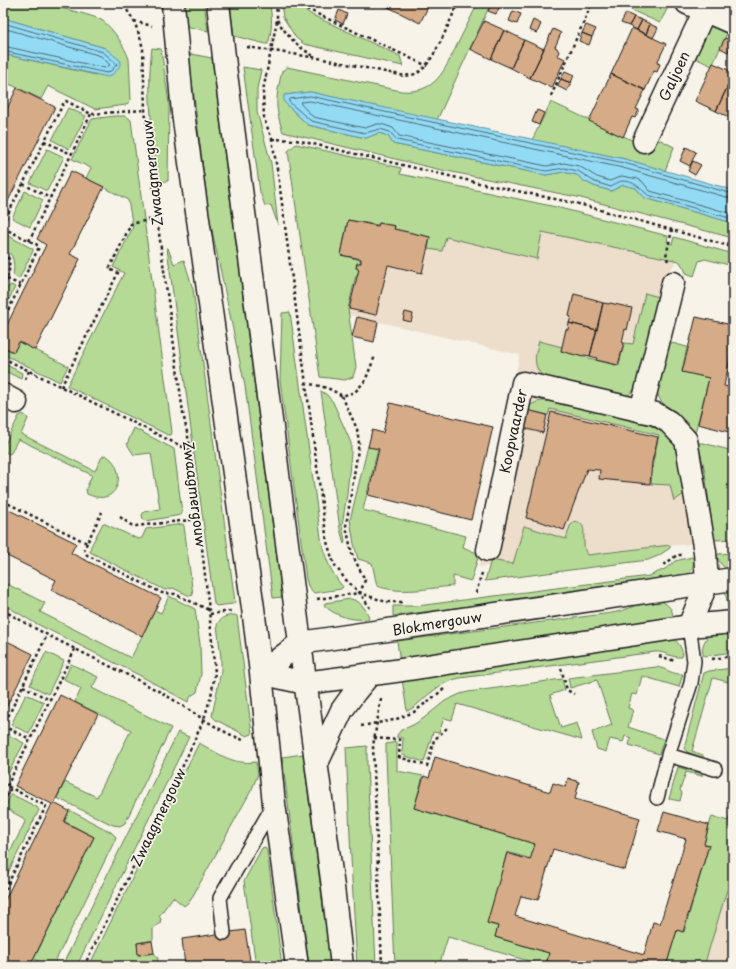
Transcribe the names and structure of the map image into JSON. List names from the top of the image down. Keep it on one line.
{"streets":{"street":["Galjoen","Koopvaarder","Blokmergouw"],"path":["Zwaagmergouw"]},"crossings":[["Koopvaarder","Blokmergouw"]]}
